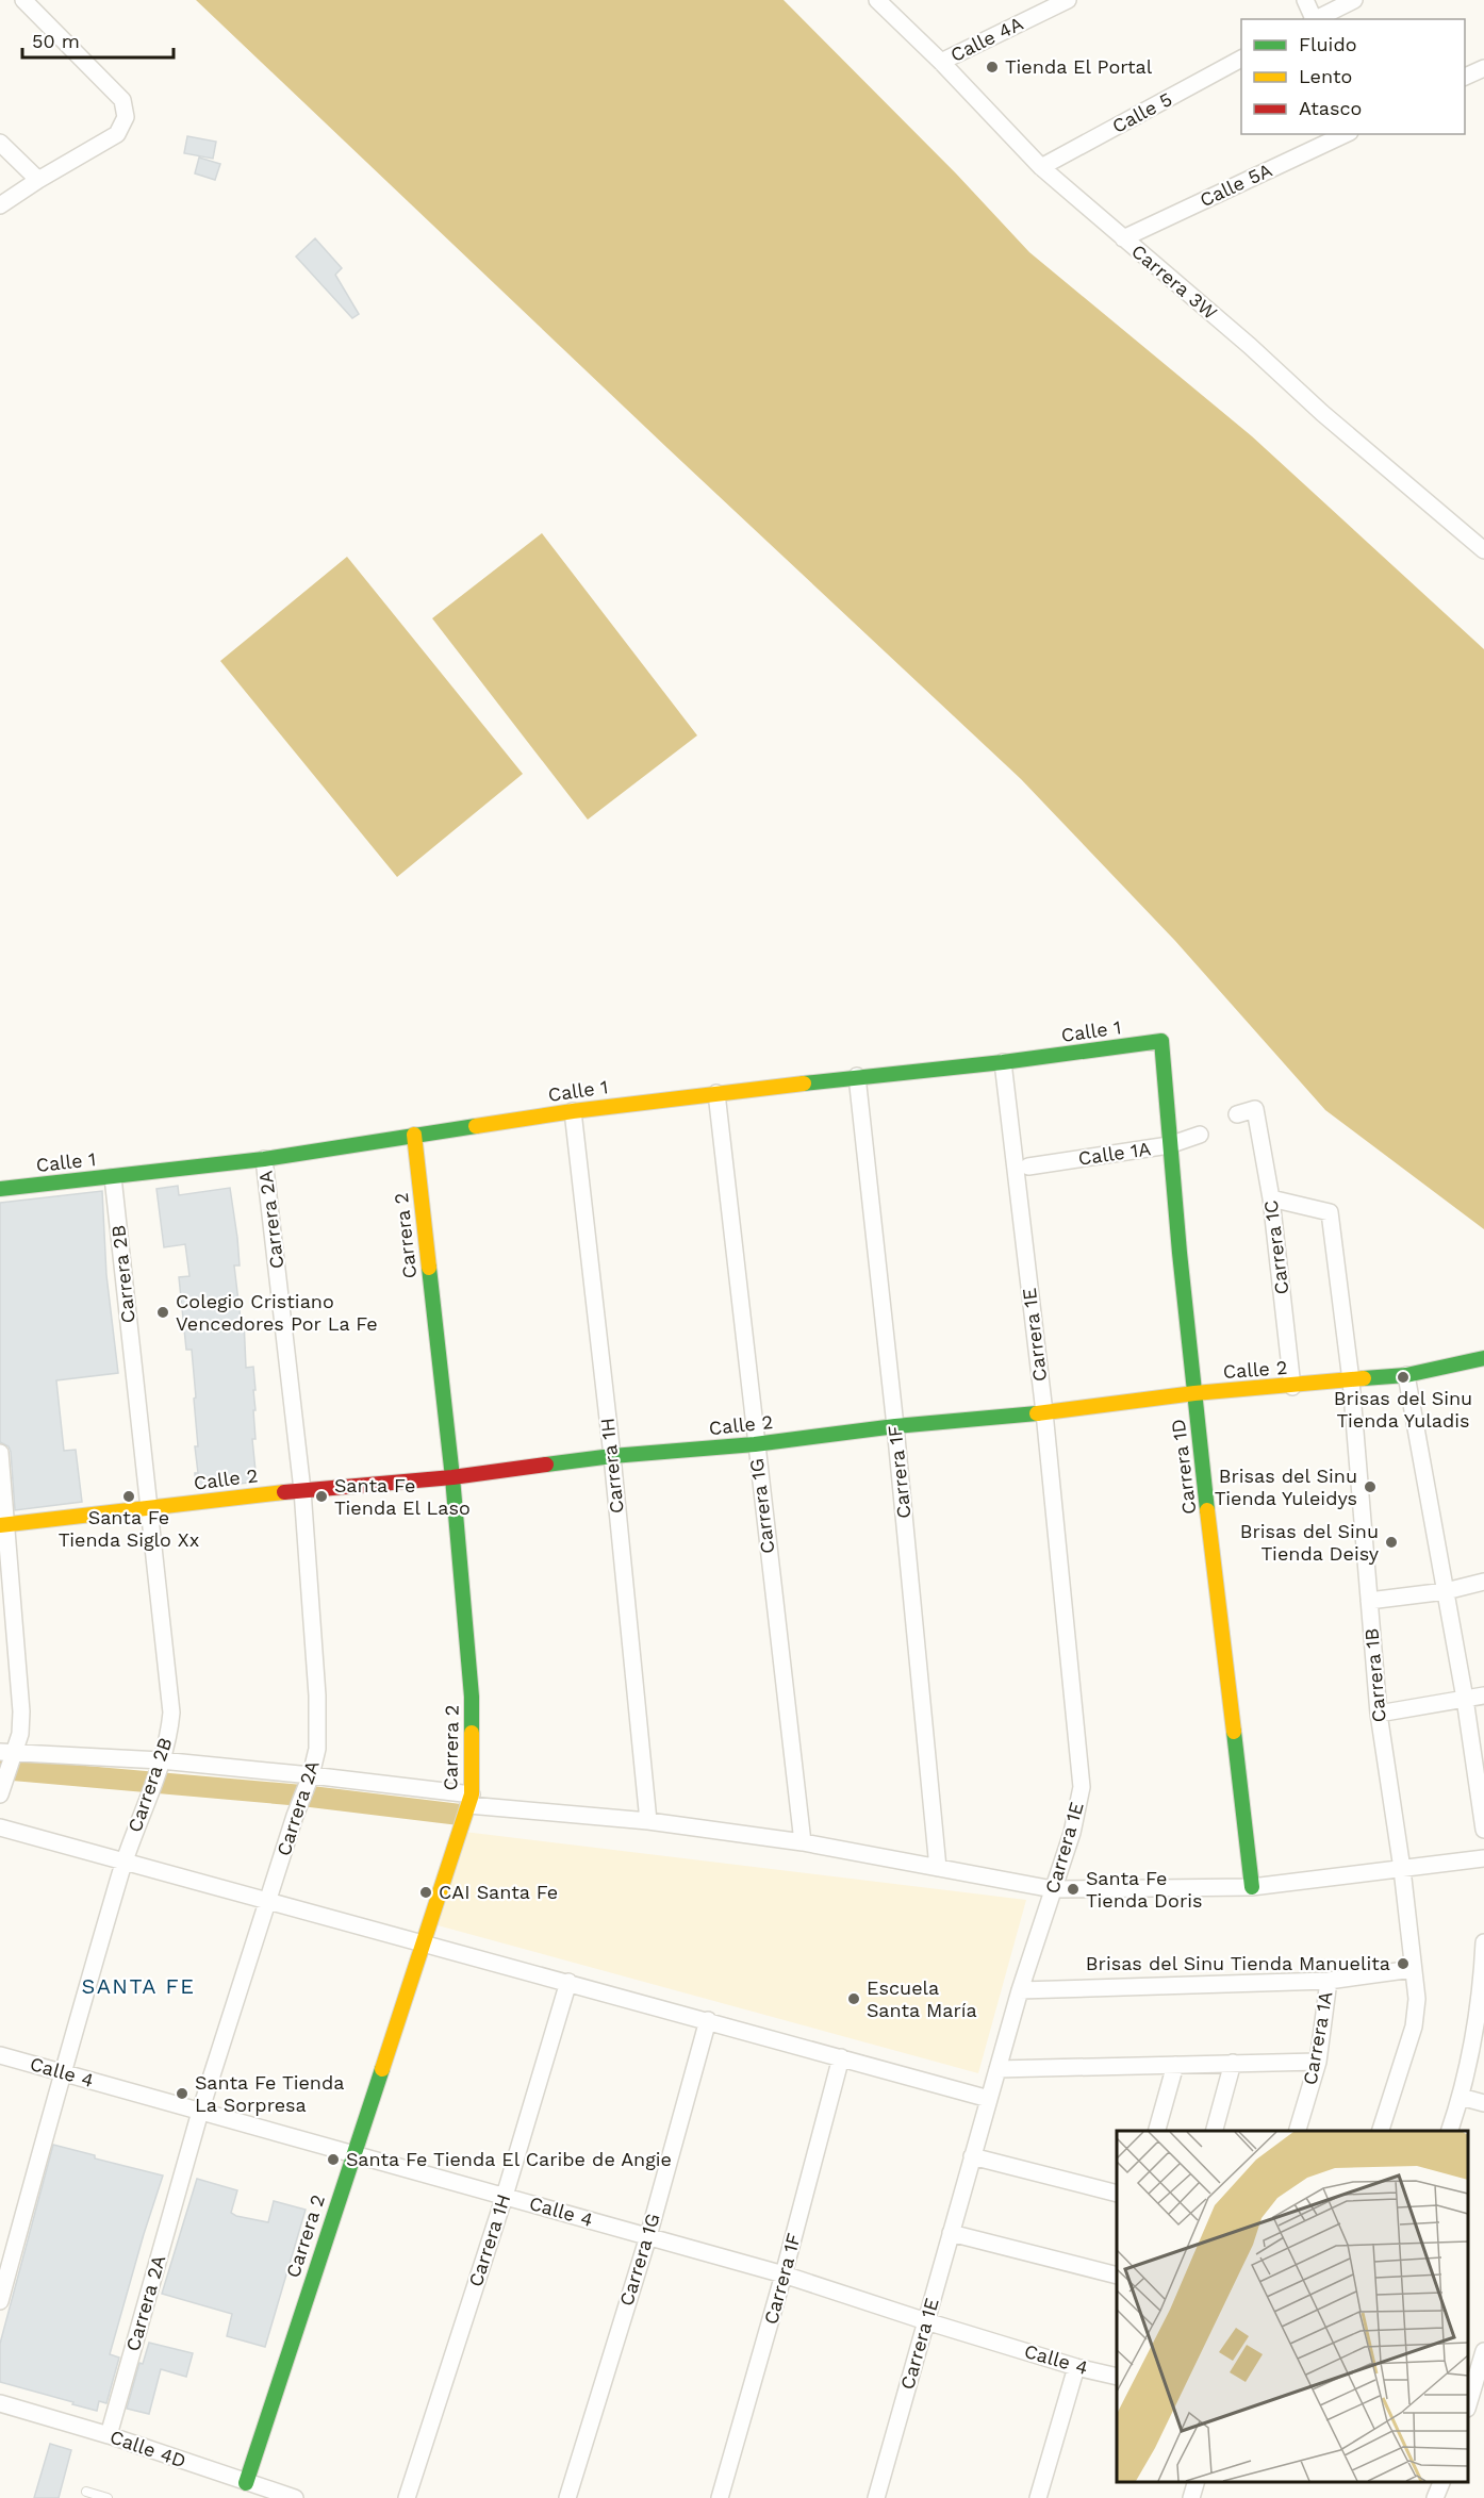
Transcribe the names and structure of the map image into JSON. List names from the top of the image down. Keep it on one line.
{"streets":{"street":["Calle 4A","Calle 5","Calle 5A","Carrera 3W","Calle 1","Calle 1A","Carrera 2A","Carrera 2","Carrera 1C","Carrera 2B","Carrera 1E","Calle 2","Carrera 1H","Carrera 1D","Carrera 1F","Carrera 1G","Carrera 1B","Carrera 1A","Calle 4","Calle 4D"]},"crossings":[["Calle 4A","Carrera 3W"],["Calle 5","Carrera 3W"],["Calle 5A","Carrera 3W"],["Calle 1","Carrera 2A"],["Calle 1","Carrera 2"],["Calle 1","Carrera 2B"],["Calle 1","Carrera 1E"],["Calle 1","Carrera 1H"],["Calle 1","Carrera 1D"],["Calle 1","Carrera 1F"],["Calle 1","Carrera 1G"],["Calle 1A","Carrera 1D"],["Carrera 2A","Calle 2"],["Carrera 2A","Calle 4"],["Carrera 2A","Calle 4D"],["Carrera 2","Calle 2"],["Carrera 2","Calle 4"],["Carrera 2","Calle 4D"],["Carrera 1C","Calle 2"],["Carrera 1C","Carrera 1B"],["Carrera 2B","Calle 2"],["Carrera 2B","Calle 4"],["Carrera 1E","Calle 2"],["Carrera 1E","Calle 4"],["Calle 2","Carrera 1H"],["Calle 2","Carrera 1D"],["Calle 2","Carrera 1F"],["Calle 2","Carrera 1G"],["Calle 2","Carrera 1B"],["Carrera 1H","Calle 4"],["Carrera 1F","Calle 4"],["Carrera 1G","Calle 4"]],"districts":["SANTA FE"],"places":["Tienda El Portal","Colegio Cristiano Vencedores Por La Fe","Brisas del Sinu Tienda Yuladis","Brisas del Sinu Tienda Yuleidys","Santa Fe Tienda Siglo Xx","Santa Fe Tienda El Laso","Brisas del Sinu Tienda Deisy","Santa Fe Tienda Doris","CAI Santa Fe","Brisas del Sinu Tienda Manuelita","Escuela Santa María","Santa Fe Tienda La Sorpresa","Santa Fe Tienda El Caribe de Angie"],"legend":["Fluido","Lento","Atasco"],"scale_bar":"50 m"}
